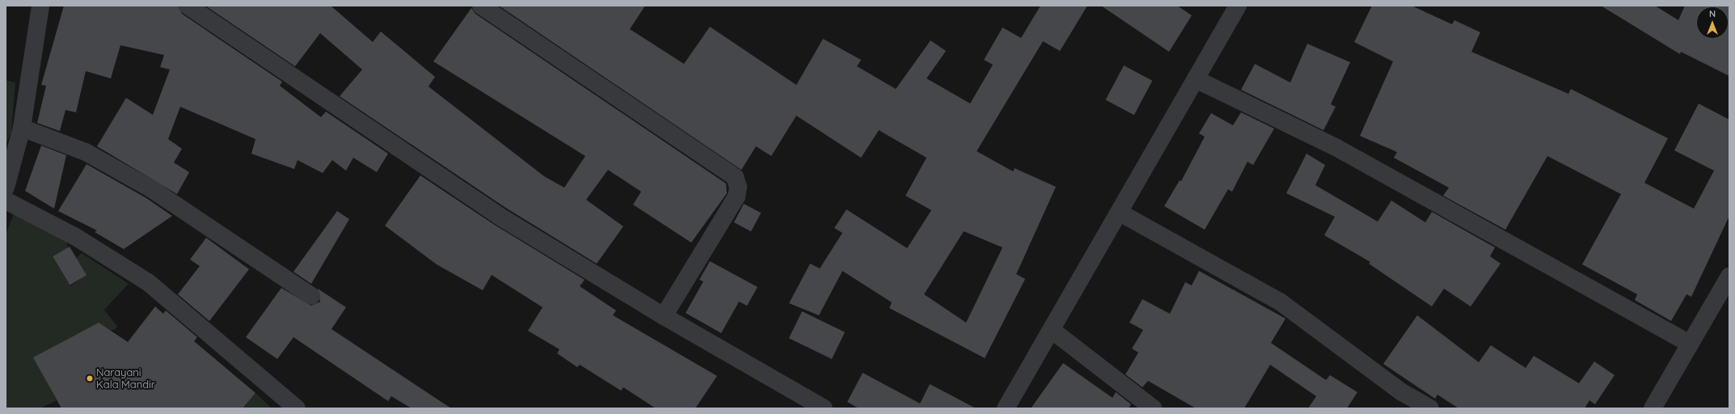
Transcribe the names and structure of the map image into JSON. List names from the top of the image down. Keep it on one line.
{"places":["Narayani Kala Mandir"],"north":"top"}
